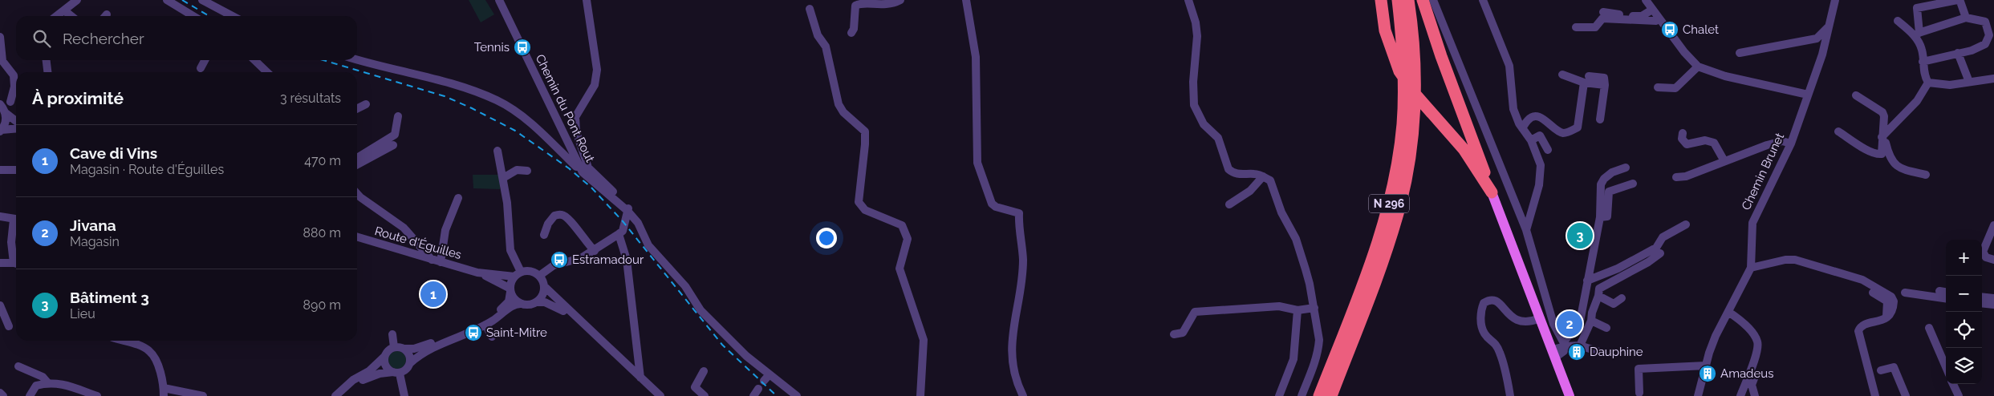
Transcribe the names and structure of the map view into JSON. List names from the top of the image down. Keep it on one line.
{"streets":{"highway":["N 296"],"street":["Chemin du Pont Rout","Chemin Brunet","Route d'Éguilles"]},"places":{"bus stop":["Chalet","Tennis","Estramadour","Saint-Mitre"],"building":["Dauphine","Amadeus"]},"page":{"search":"Rechercher","heading":["À proximité","3 résultats"],"list":[{"mark":"1","name":"Cave di Vins","note":"Magasin · Route d'Éguilles","value":"470 m"},{"mark":"2","name":"Jivana","note":"Magasin","value":"880 m"},{"mark":"3","name":"Bâtiment 3","note":"Lieu","value":"890 m"}],"pins":["3","1","2"],"map_buttons":["+","−"]}}
